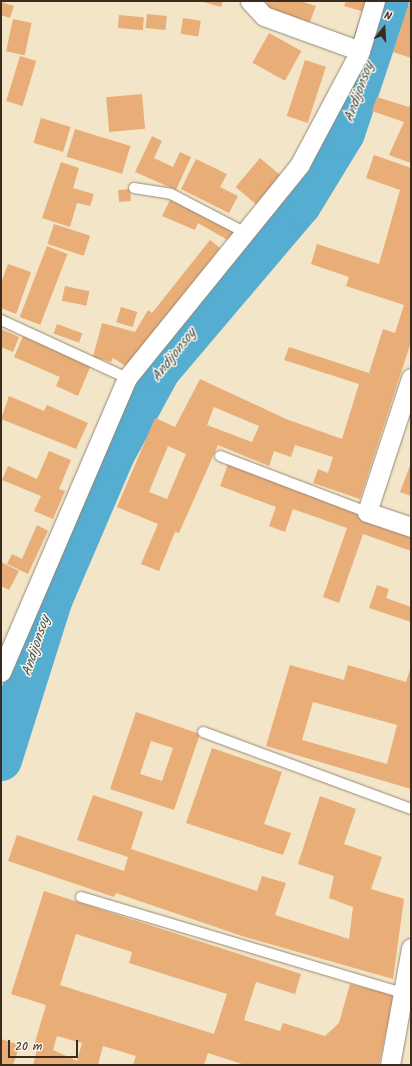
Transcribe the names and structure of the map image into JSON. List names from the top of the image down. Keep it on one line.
{"water":["Andijonsoy"],"scale_bar":"20 m","north":"top"}
